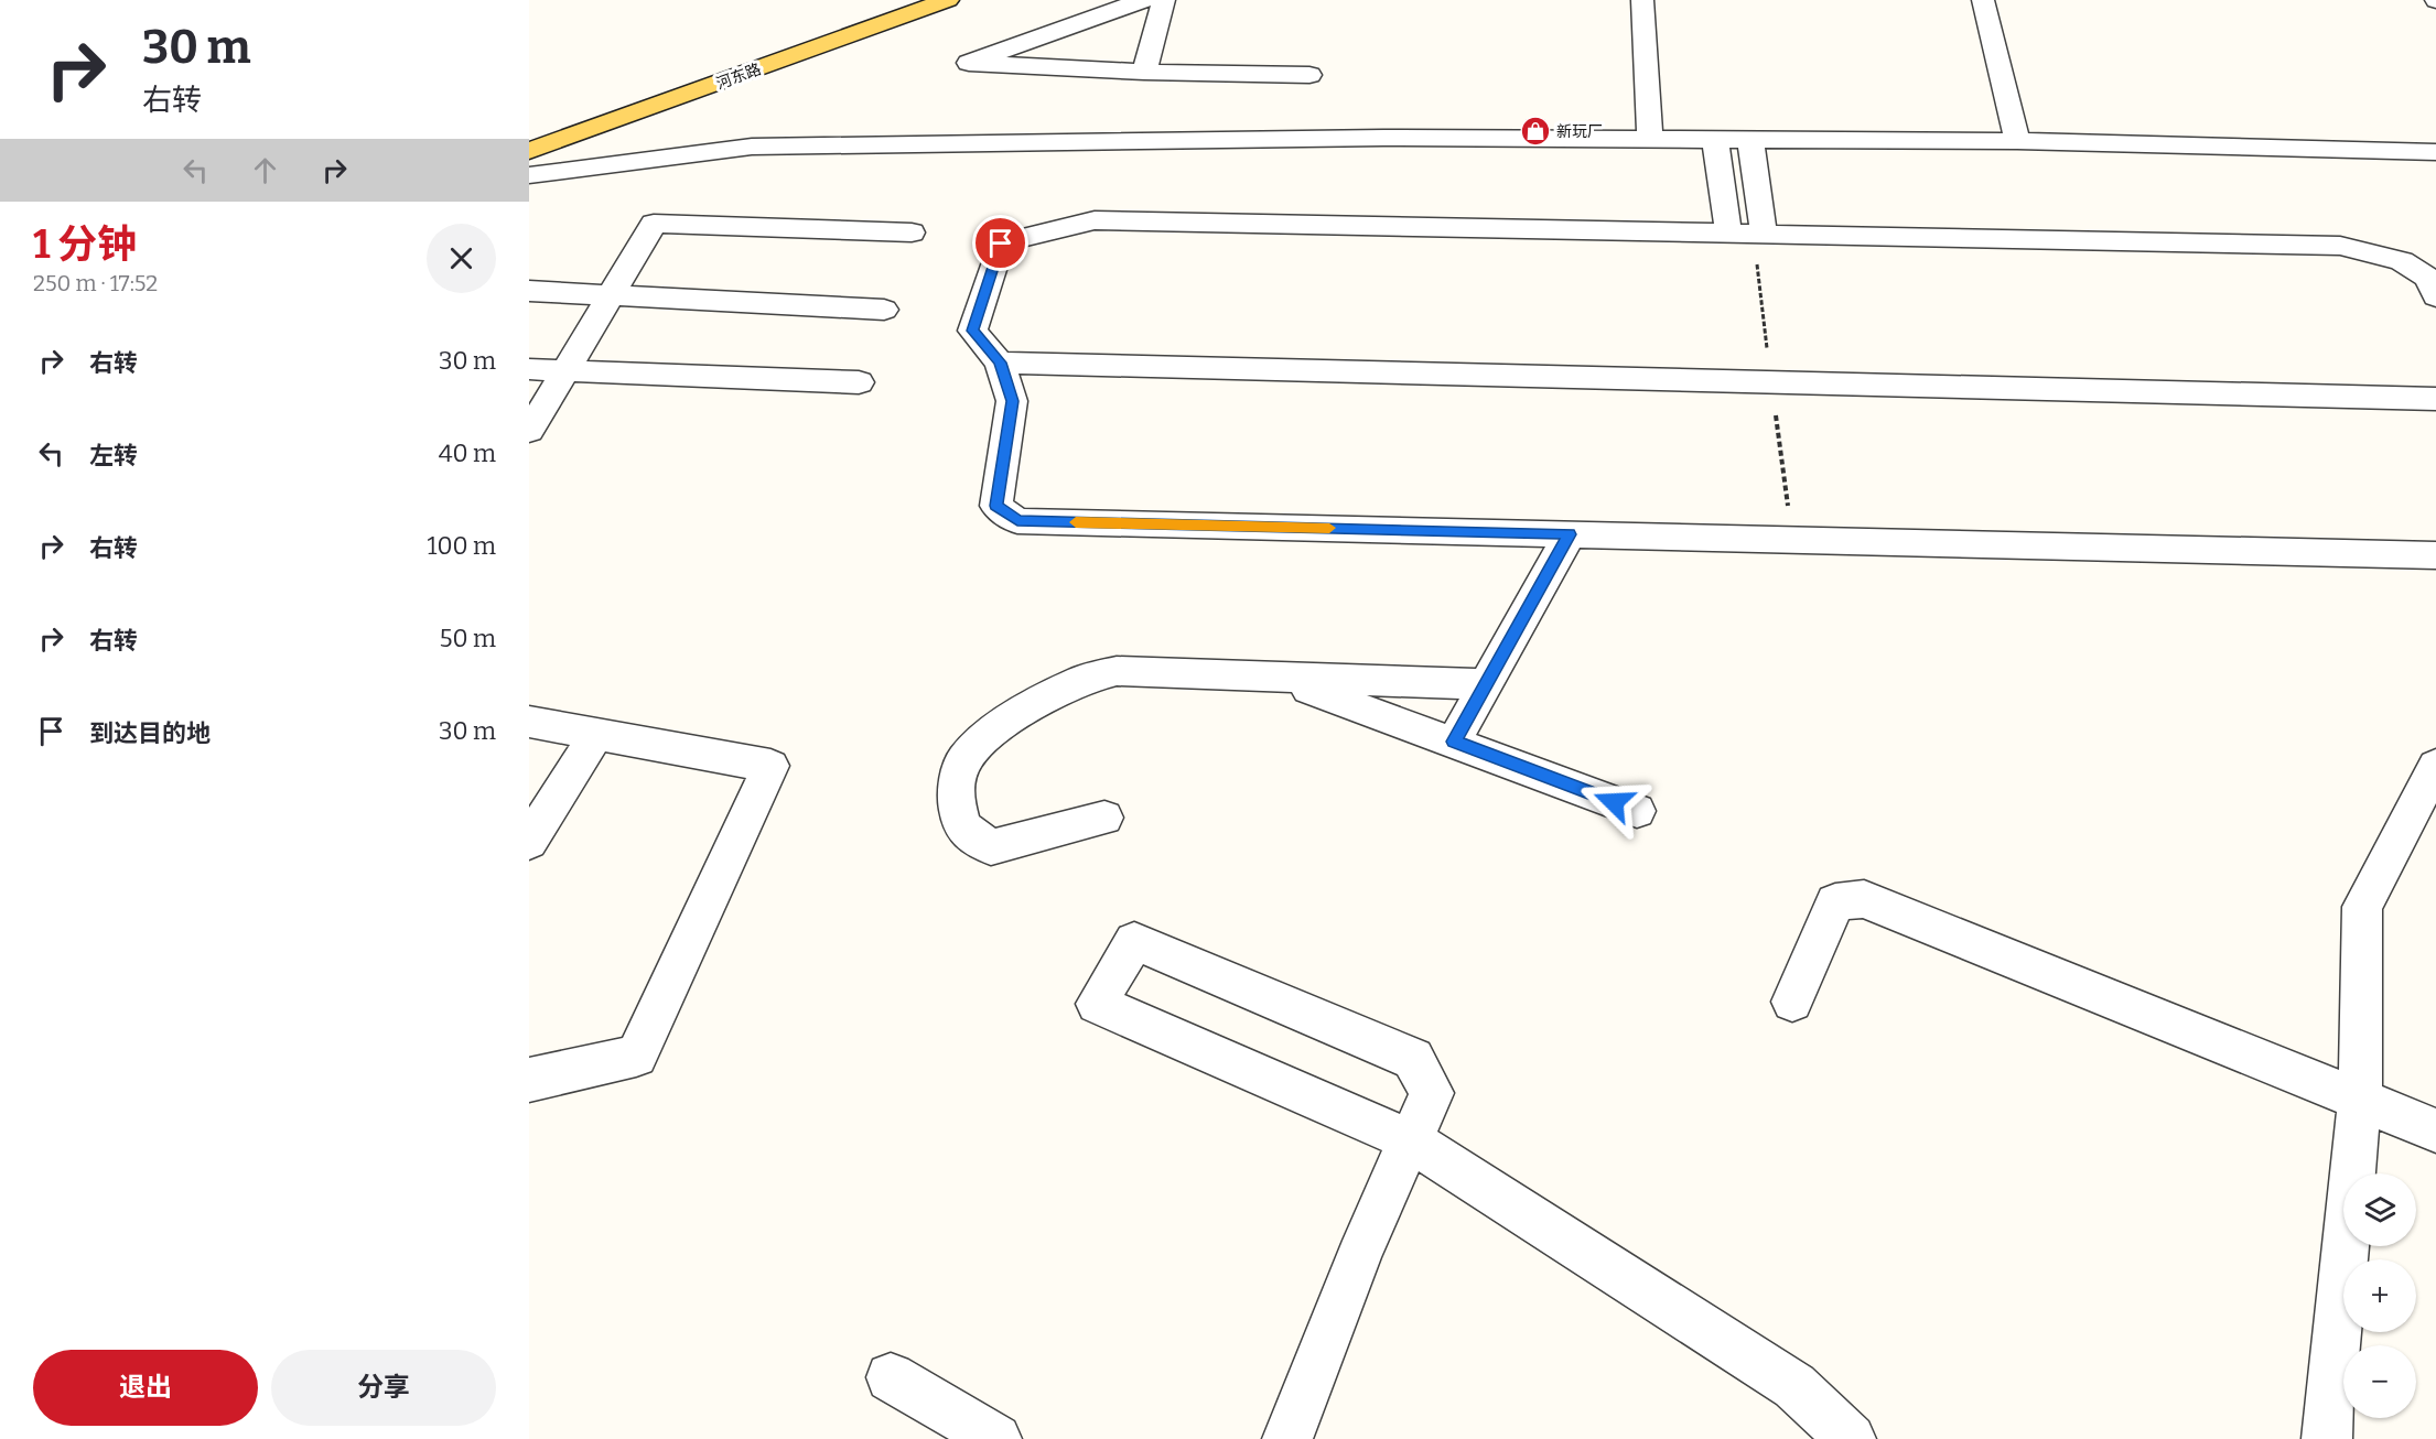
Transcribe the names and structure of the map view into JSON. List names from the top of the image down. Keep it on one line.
{"streets":{"main road":["河东路"]},"places":{"shop":["新玩厂"]},"page":{"turn":["30 m","右转"],"heading":["1 分钟","250 m · 17:52"],"list":[{"name":"右转","value":"30 m"},{"name":"左转","value":"40 m"},{"name":"右转","value":"100 m"},{"name":"右转","value":"50 m"},{"name":"到达目的地","value":"30 m"}],"map_buttons":["+","−"],"buttons":["退出","分享"]}}
